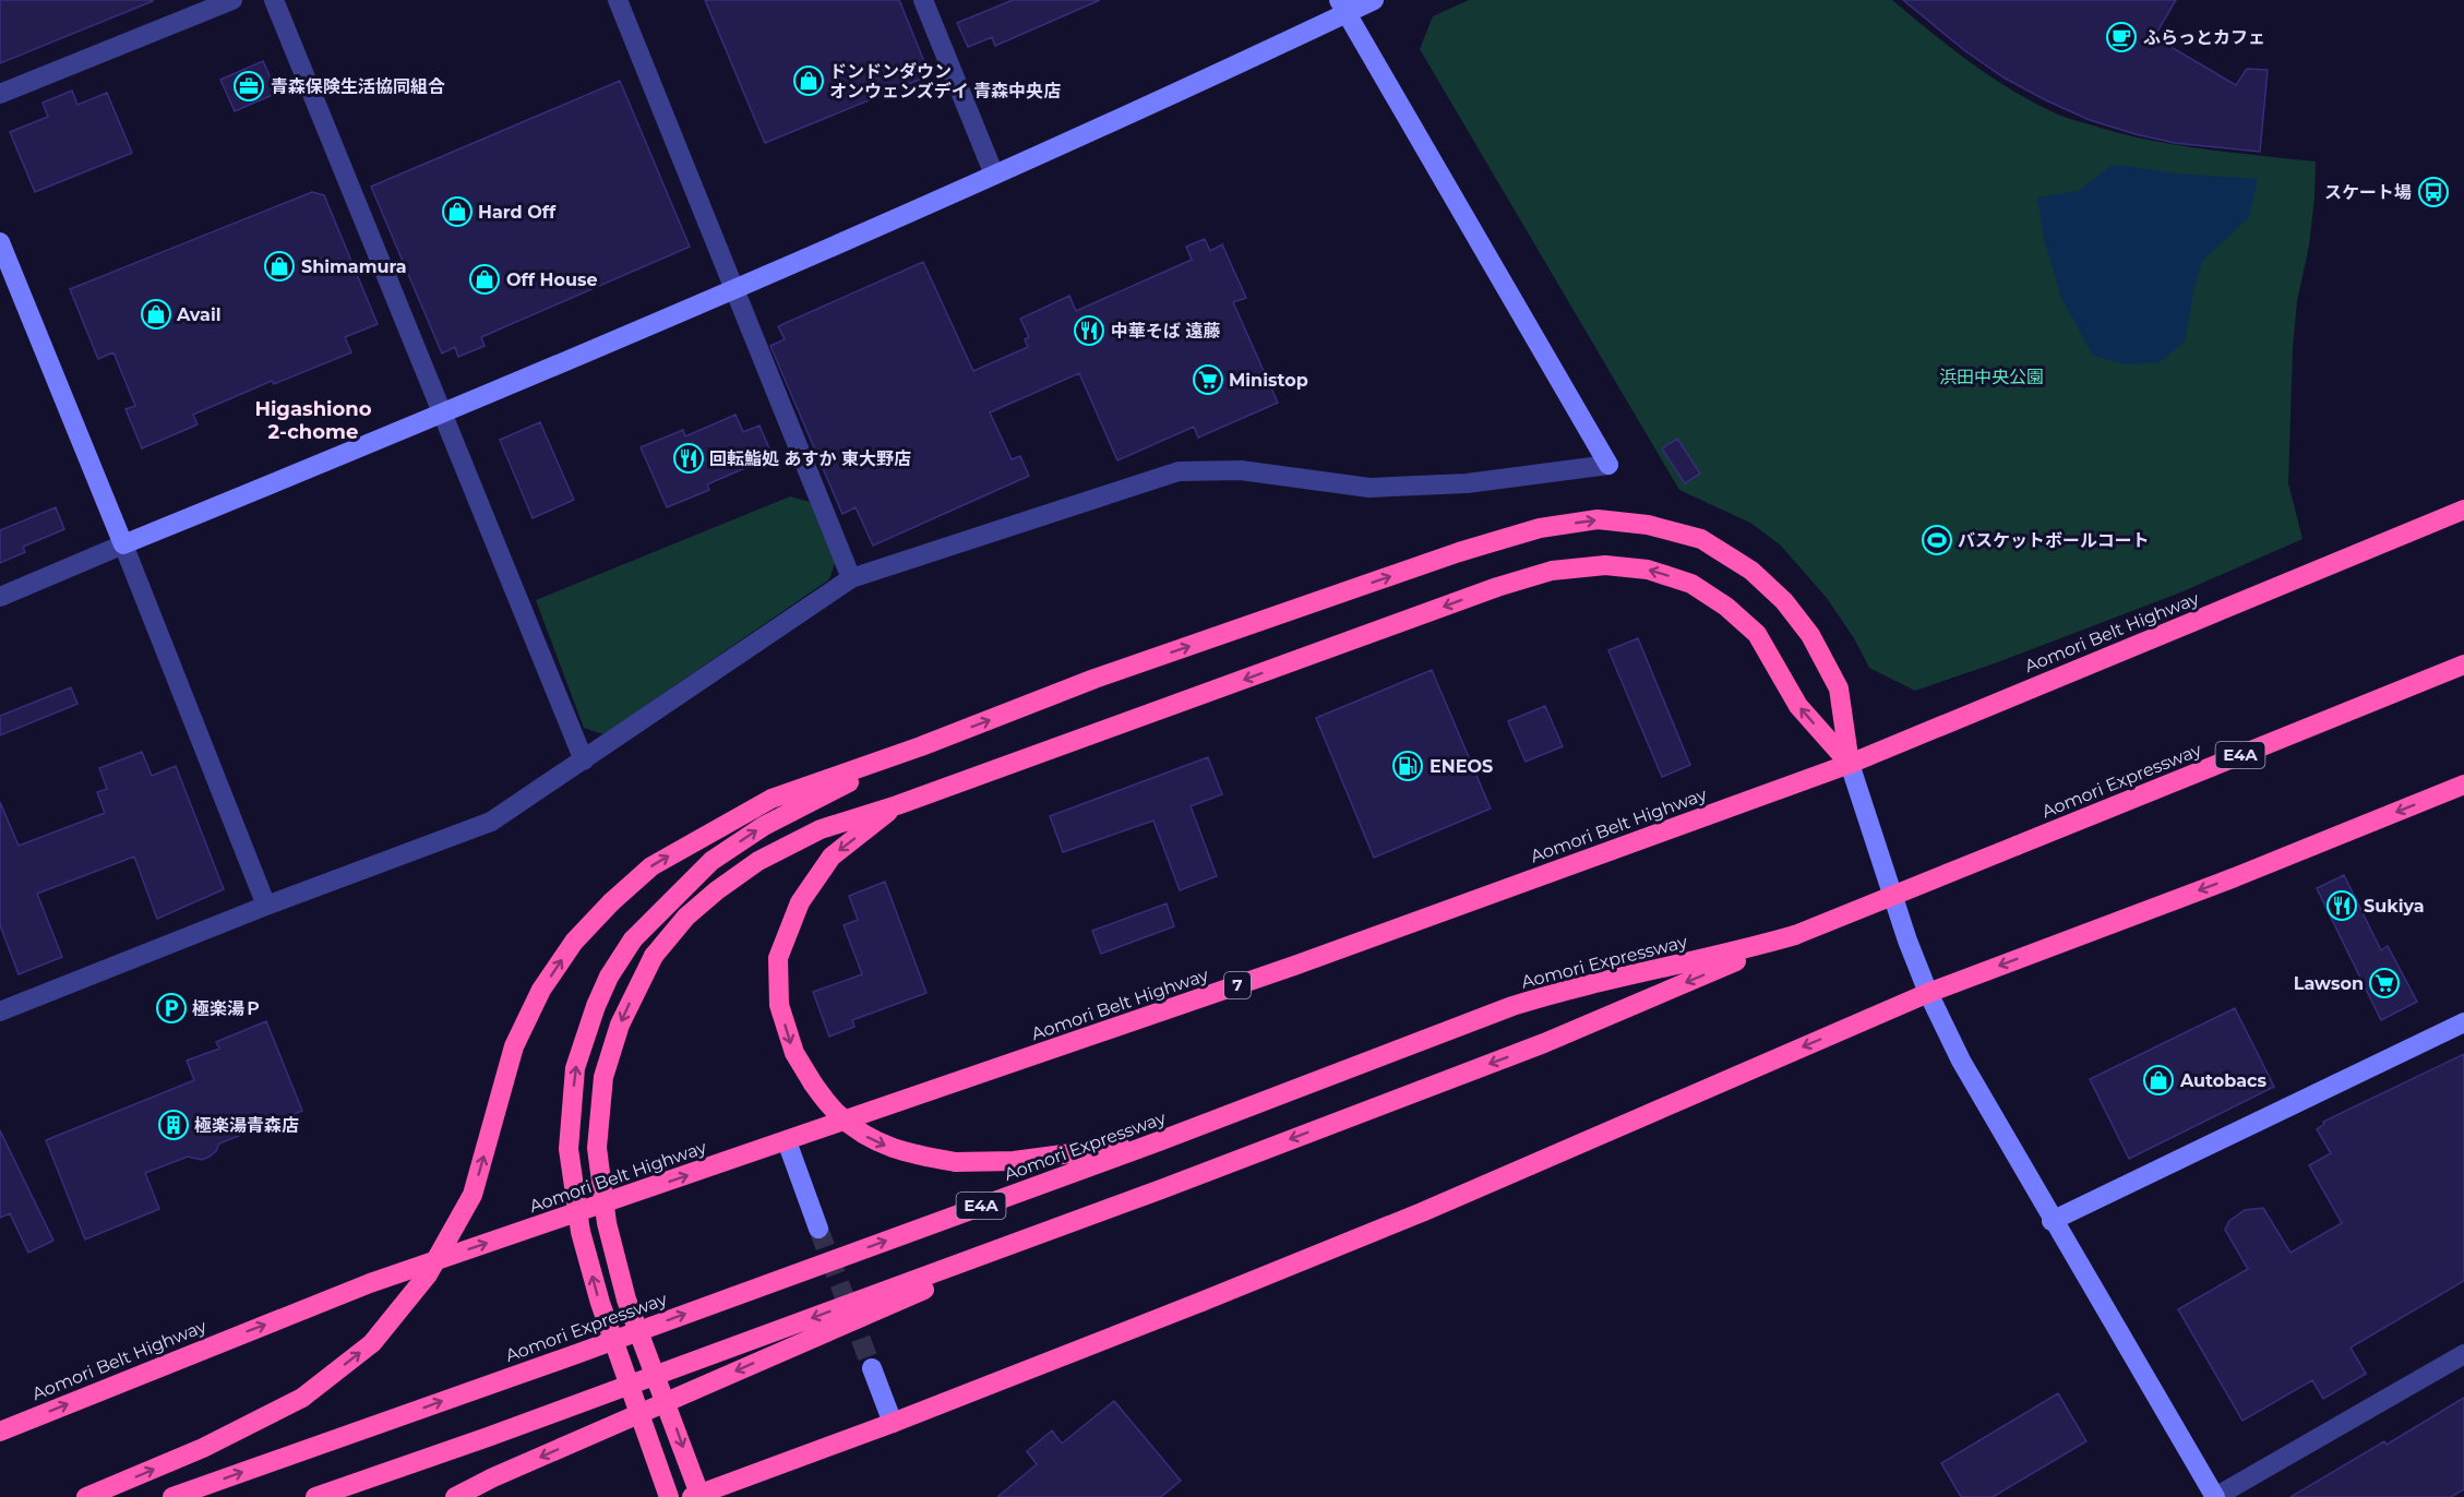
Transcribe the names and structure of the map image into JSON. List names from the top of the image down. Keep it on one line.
{"streets":{"highway":["Aomori Belt Highway","E4A","Aomori Expressway","7"]},"districts":["Higashiono 2-chome"],"parks":["浜田中央公園"],"places":{"cafe":["ふらっとカフェ"],"shop":["ドンドンダウン オンウェンズデイ 青森中央店","Hard Off","Shimamura","Off House","Avail","Autobacs"],"office":["青森保険生活協同組合"],"bus stop":["スケート場"],"restaurant":["中華そば 遠藤","回転鮨処 あすか 東大野店","Sukiya"],"supermarket":["Ministop","Lawson"],"sports":["バスケットボールコート"],"fuel station":["ENEOS"],"parking":["極楽湯Ｐ"],"building":["極楽湯青森店"]}}
